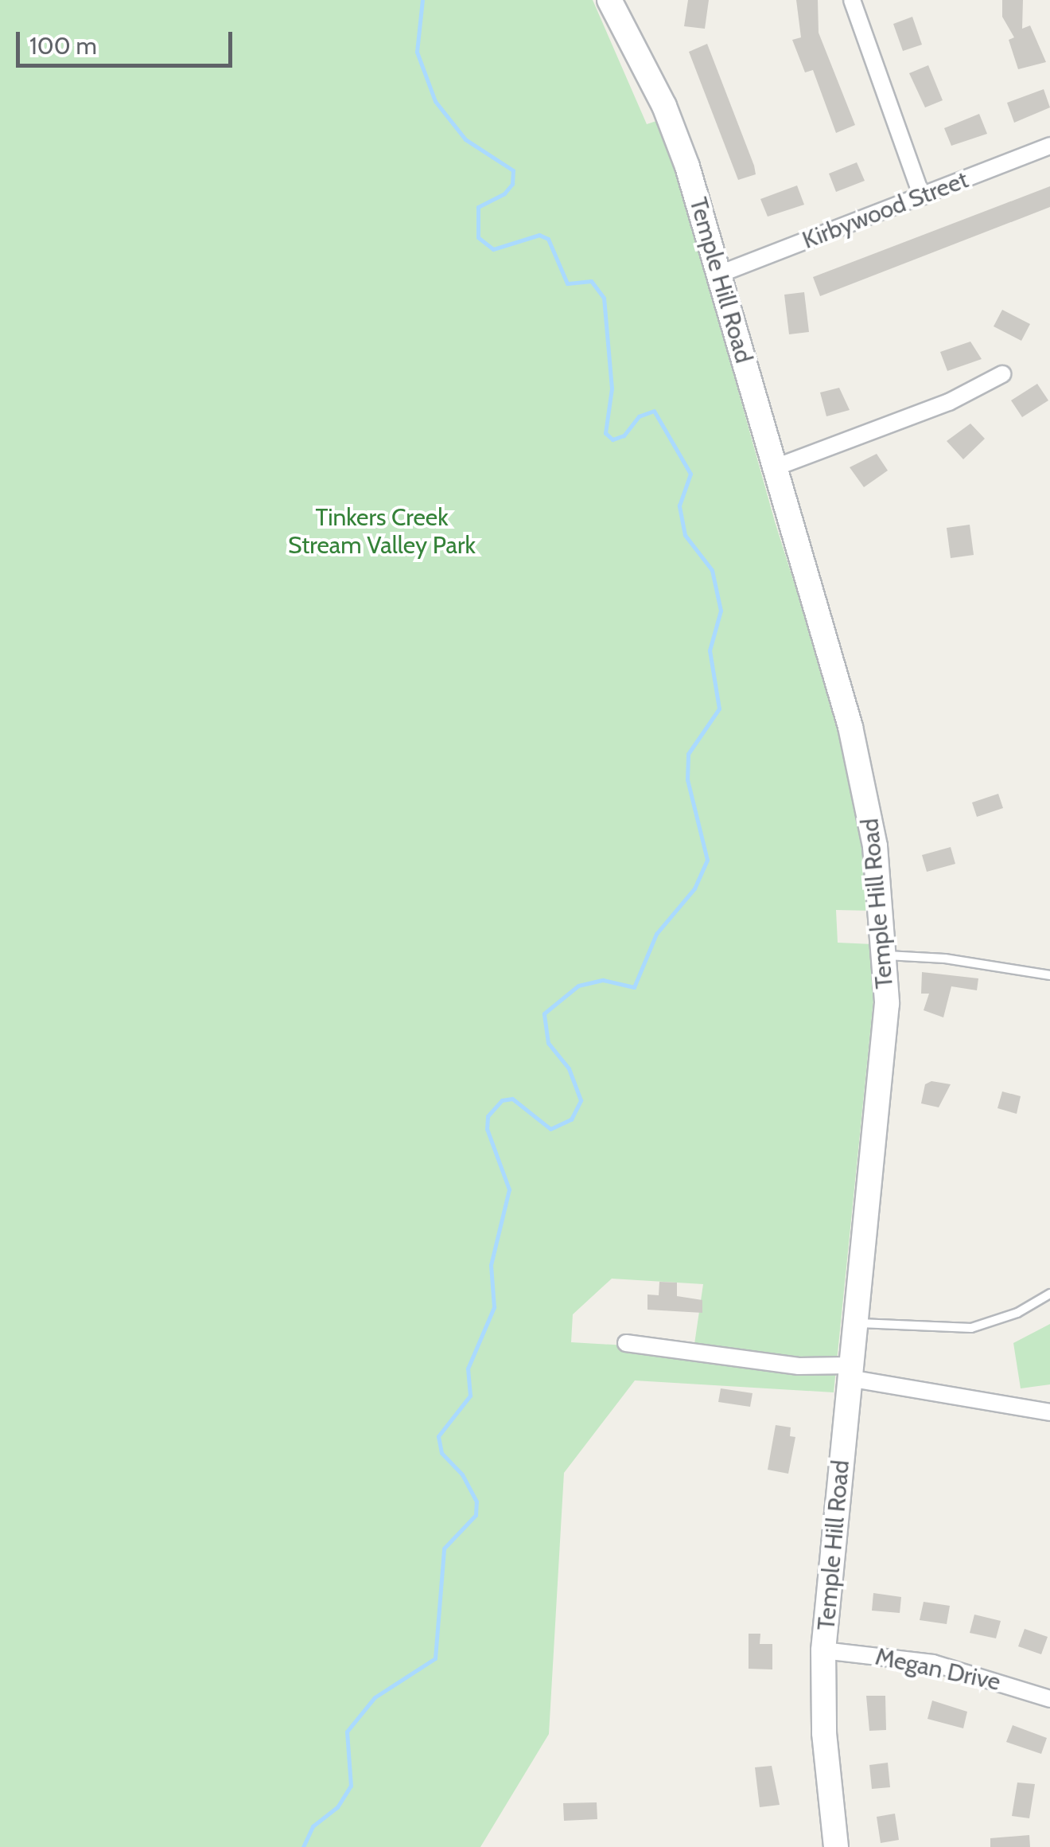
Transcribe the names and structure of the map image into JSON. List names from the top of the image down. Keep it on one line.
{"streets":{"main road":["Temple Hill Road"],"street":["Kirbywood Street","Megan Drive"]},"crossings":[["Kirbywood Street","Temple Hill Road"],["Temple Hill Road","Megan Drive"]],"parks":["Tinkers Creek Stream Valley Park"],"scale_bar":"100 m"}
